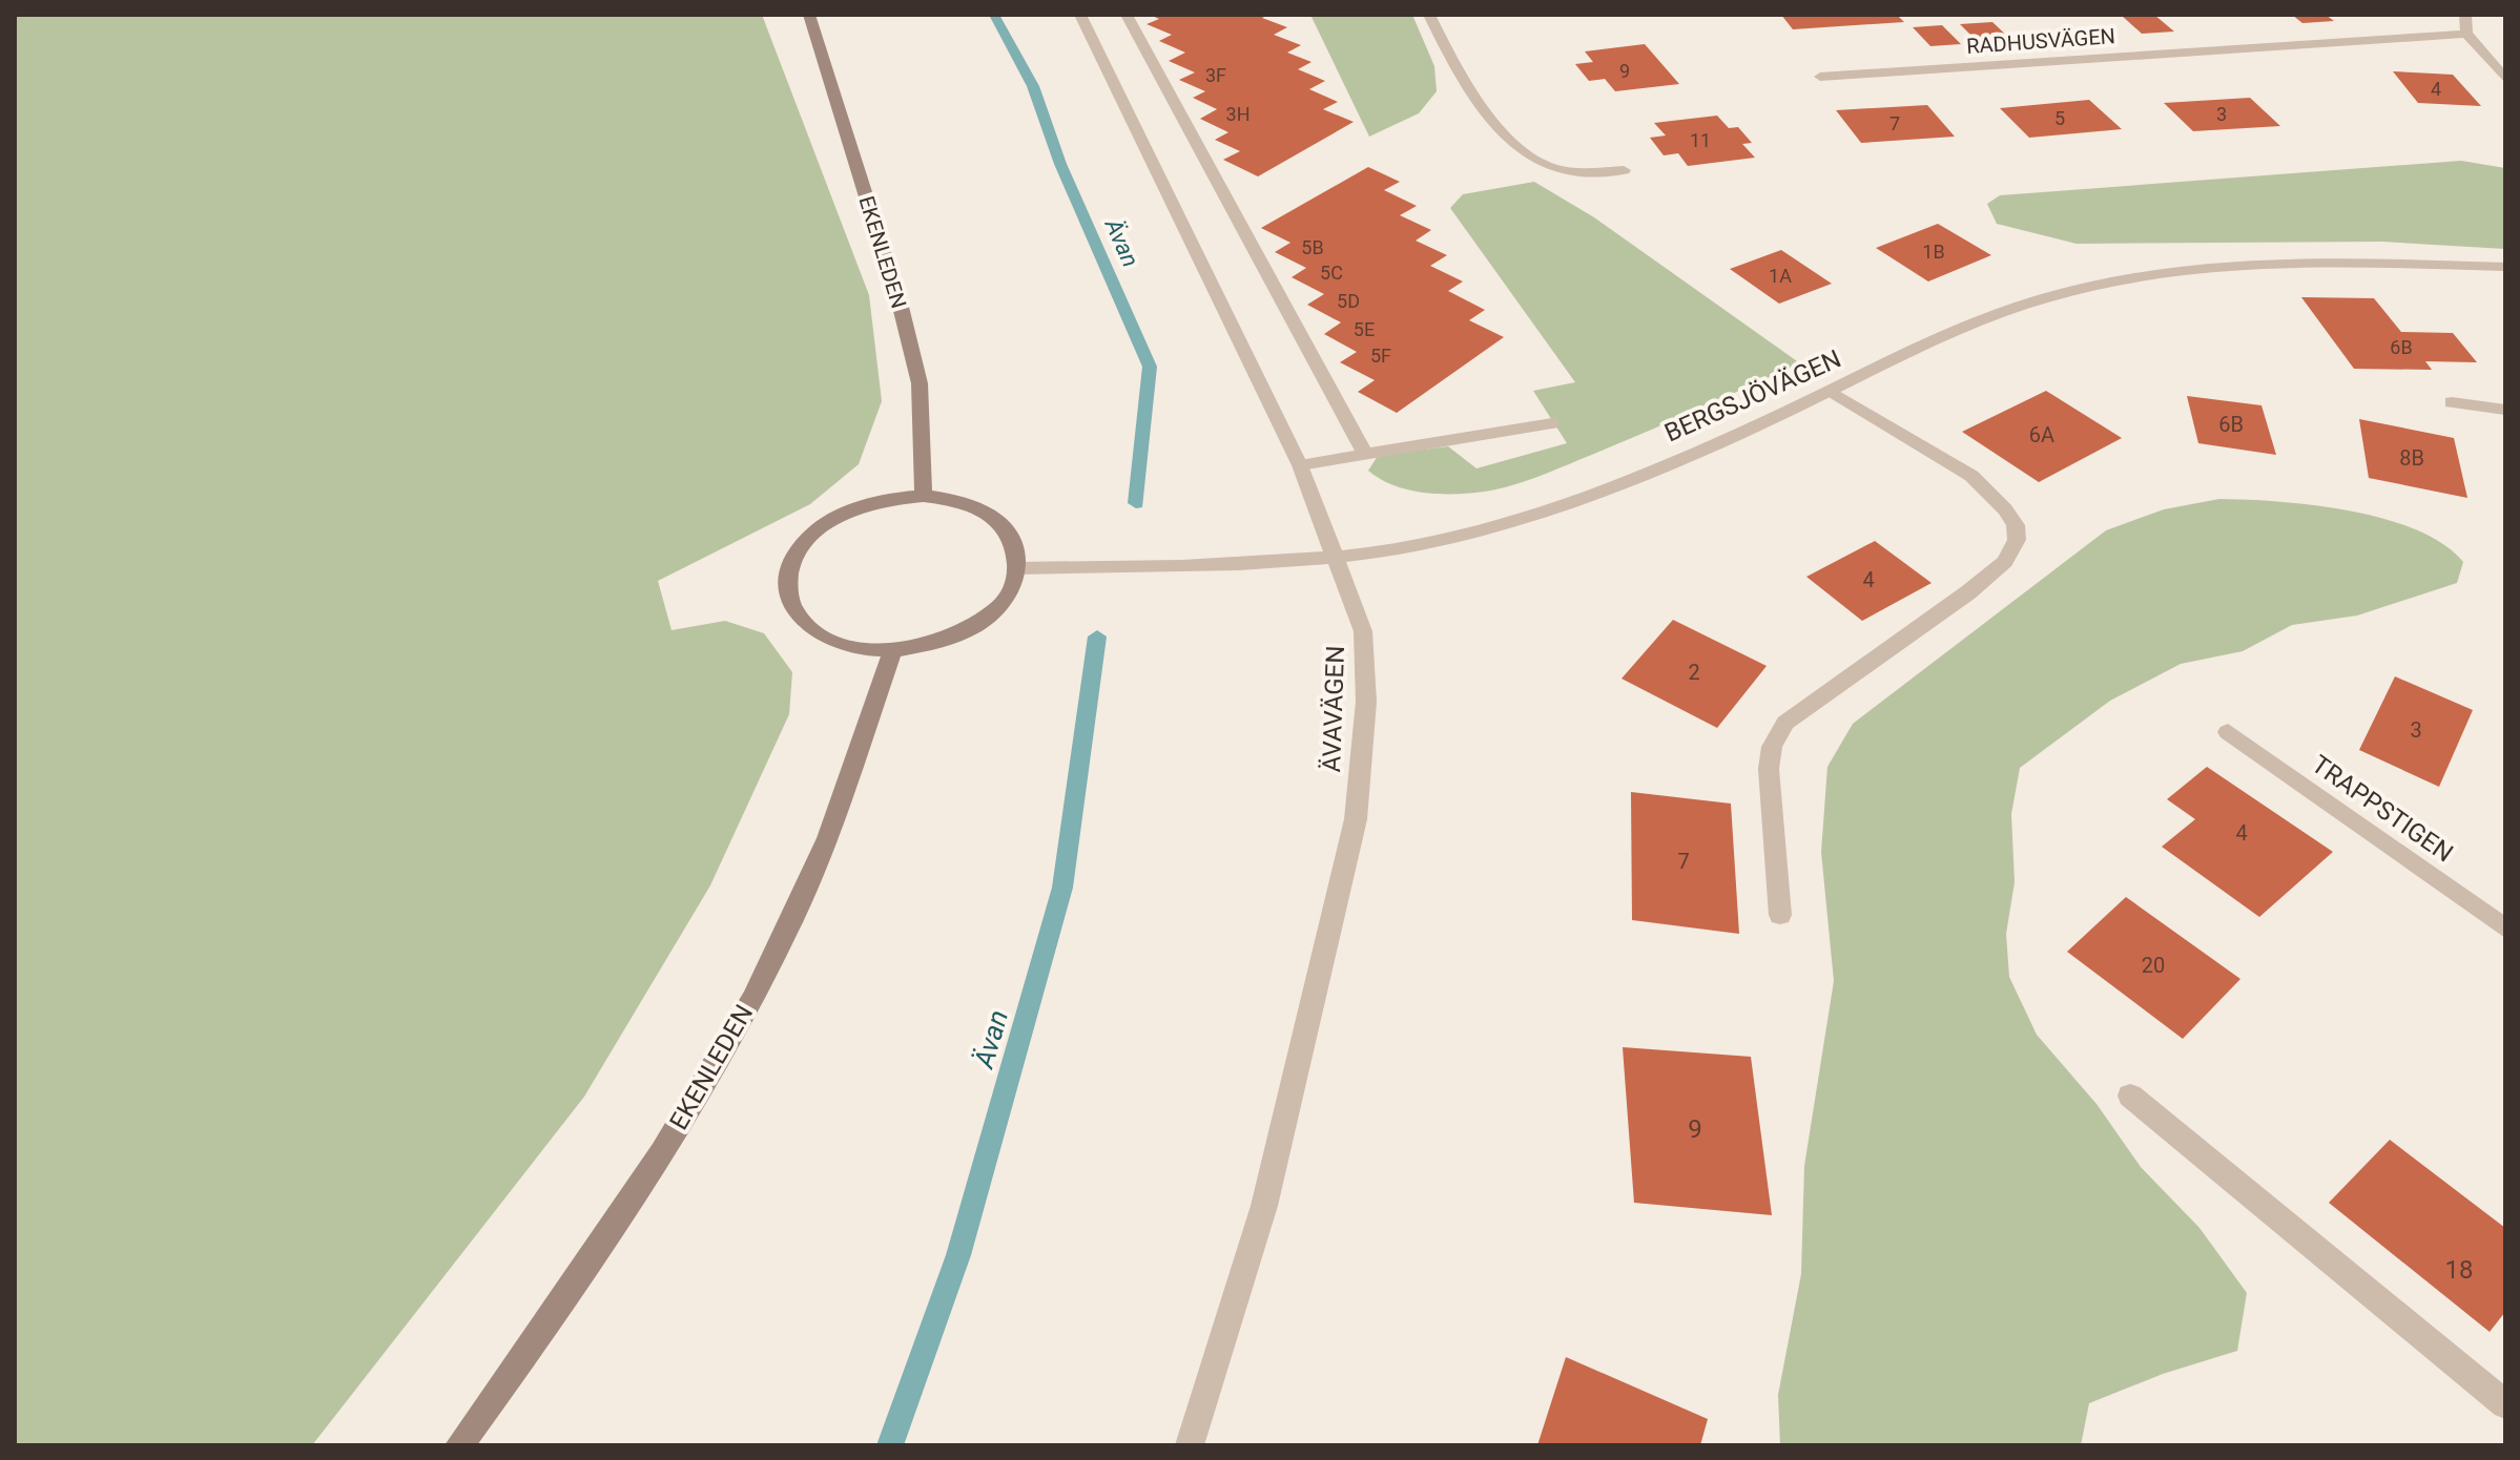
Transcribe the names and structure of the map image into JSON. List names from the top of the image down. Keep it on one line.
{"streets":{"street":["RADHUSVÄGEN","EKENLEDEN","BERGSJÖVÄGEN","ÄVAVÄGEN","TRAPPSTIGEN"]},"crossings":[["EKENLEDEN","BERGSJÖVÄGEN"],["BERGSJÖVÄGEN","ÄVAVÄGEN"]],"water":["Ävan"],"house_numbers":["9","3F","4","3H","3","5","7","11","5B","1B","5C","1A","5D","5E","6B","5F","6B","6A","8B","4","2","3","4","7","20","9","18"]}
